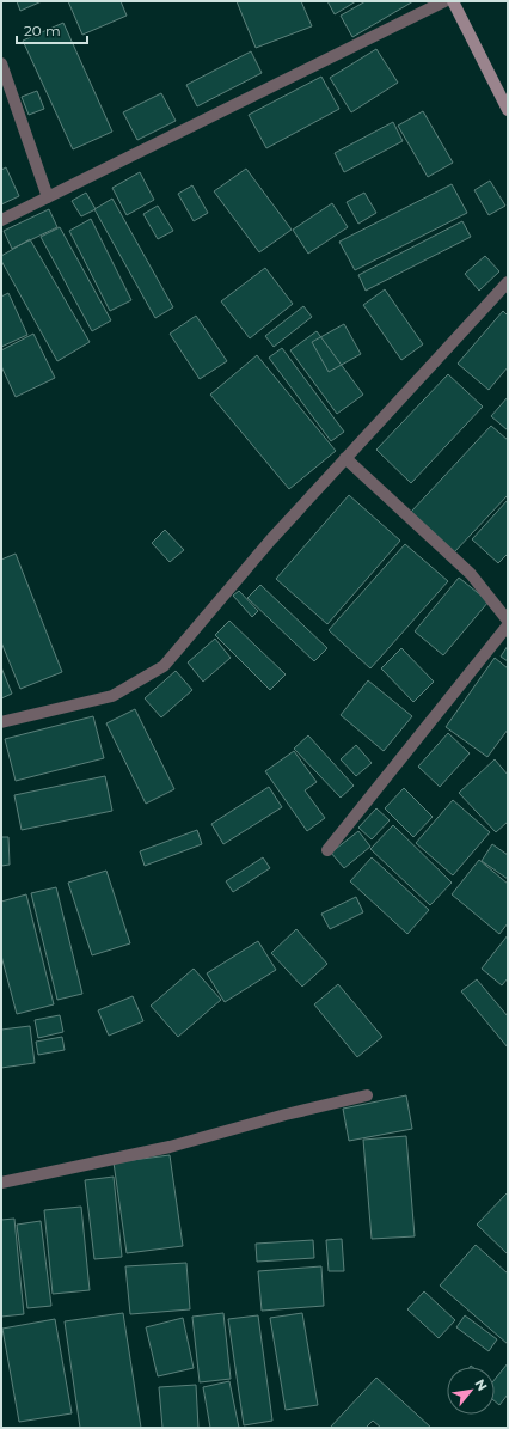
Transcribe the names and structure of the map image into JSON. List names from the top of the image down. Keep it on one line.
{"scale_bar":"20 m","north":"top right"}
